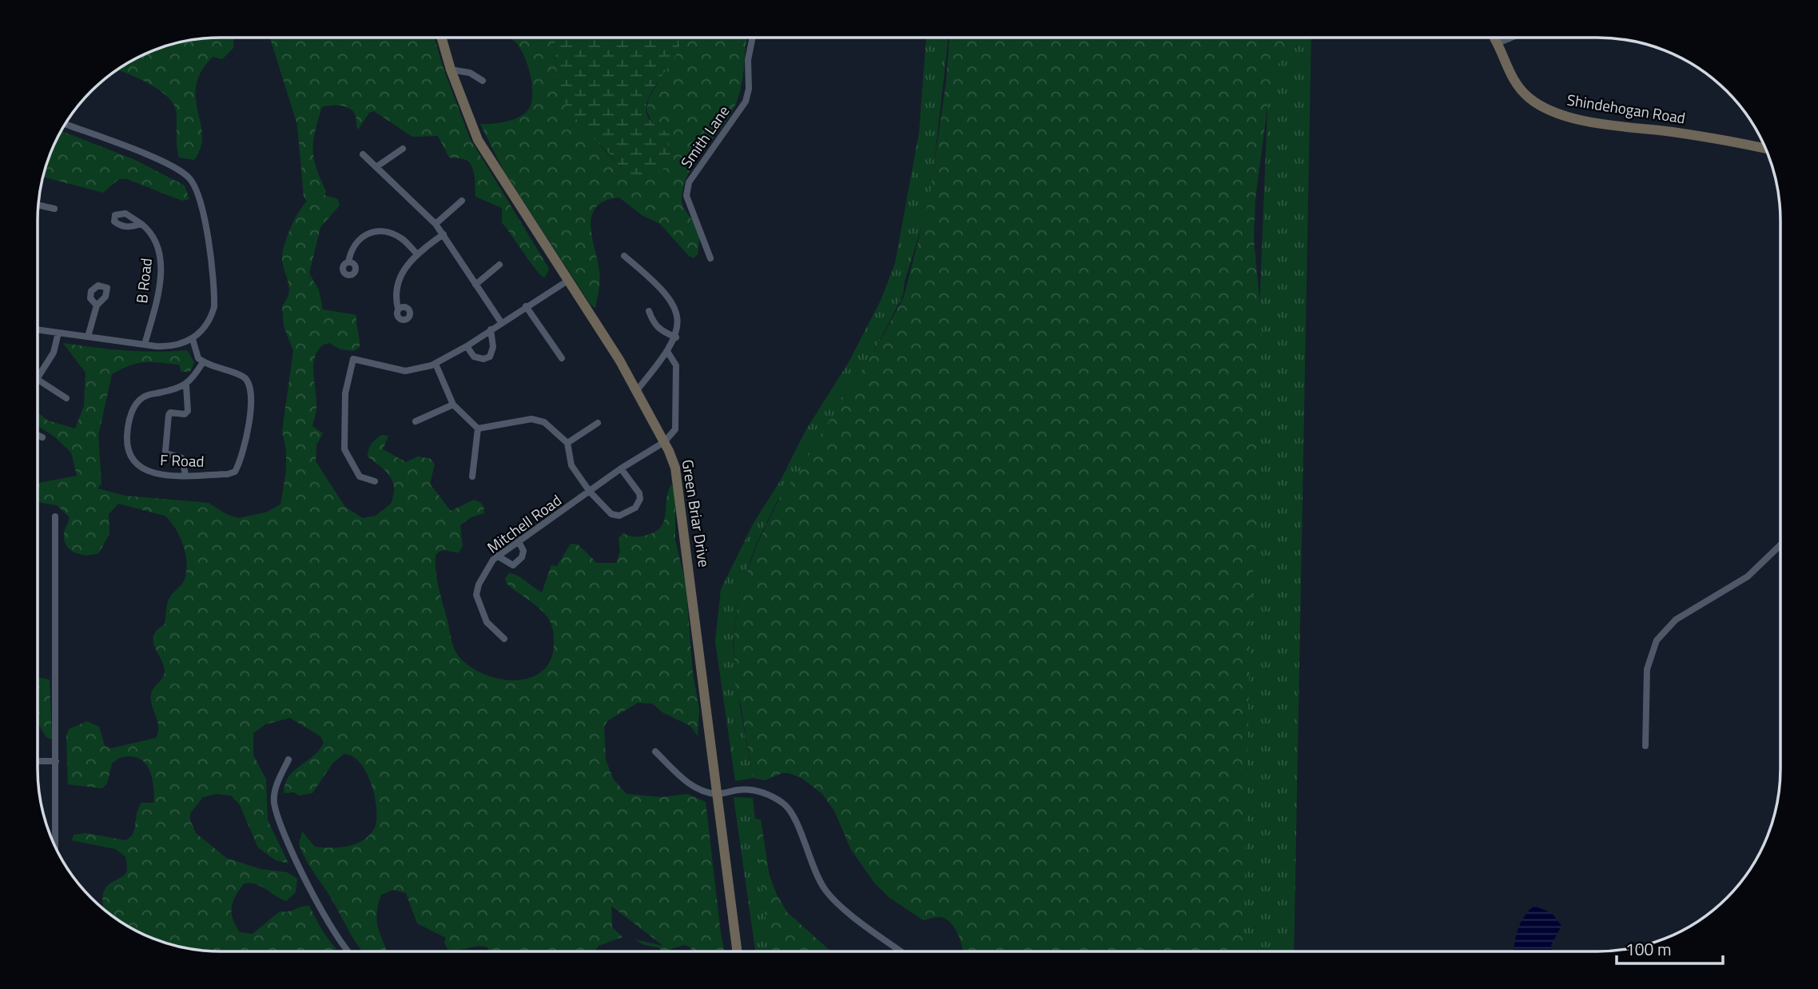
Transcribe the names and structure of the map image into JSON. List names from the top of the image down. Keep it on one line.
{"streets":{"street":["Shindehogan Road","Smith Lane","B Road","F Road","Green Briar Drive","Mitchell Road"]},"crossings":[["Green Briar Drive","Mitchell Road"]],"scale_bar":"100 m"}
